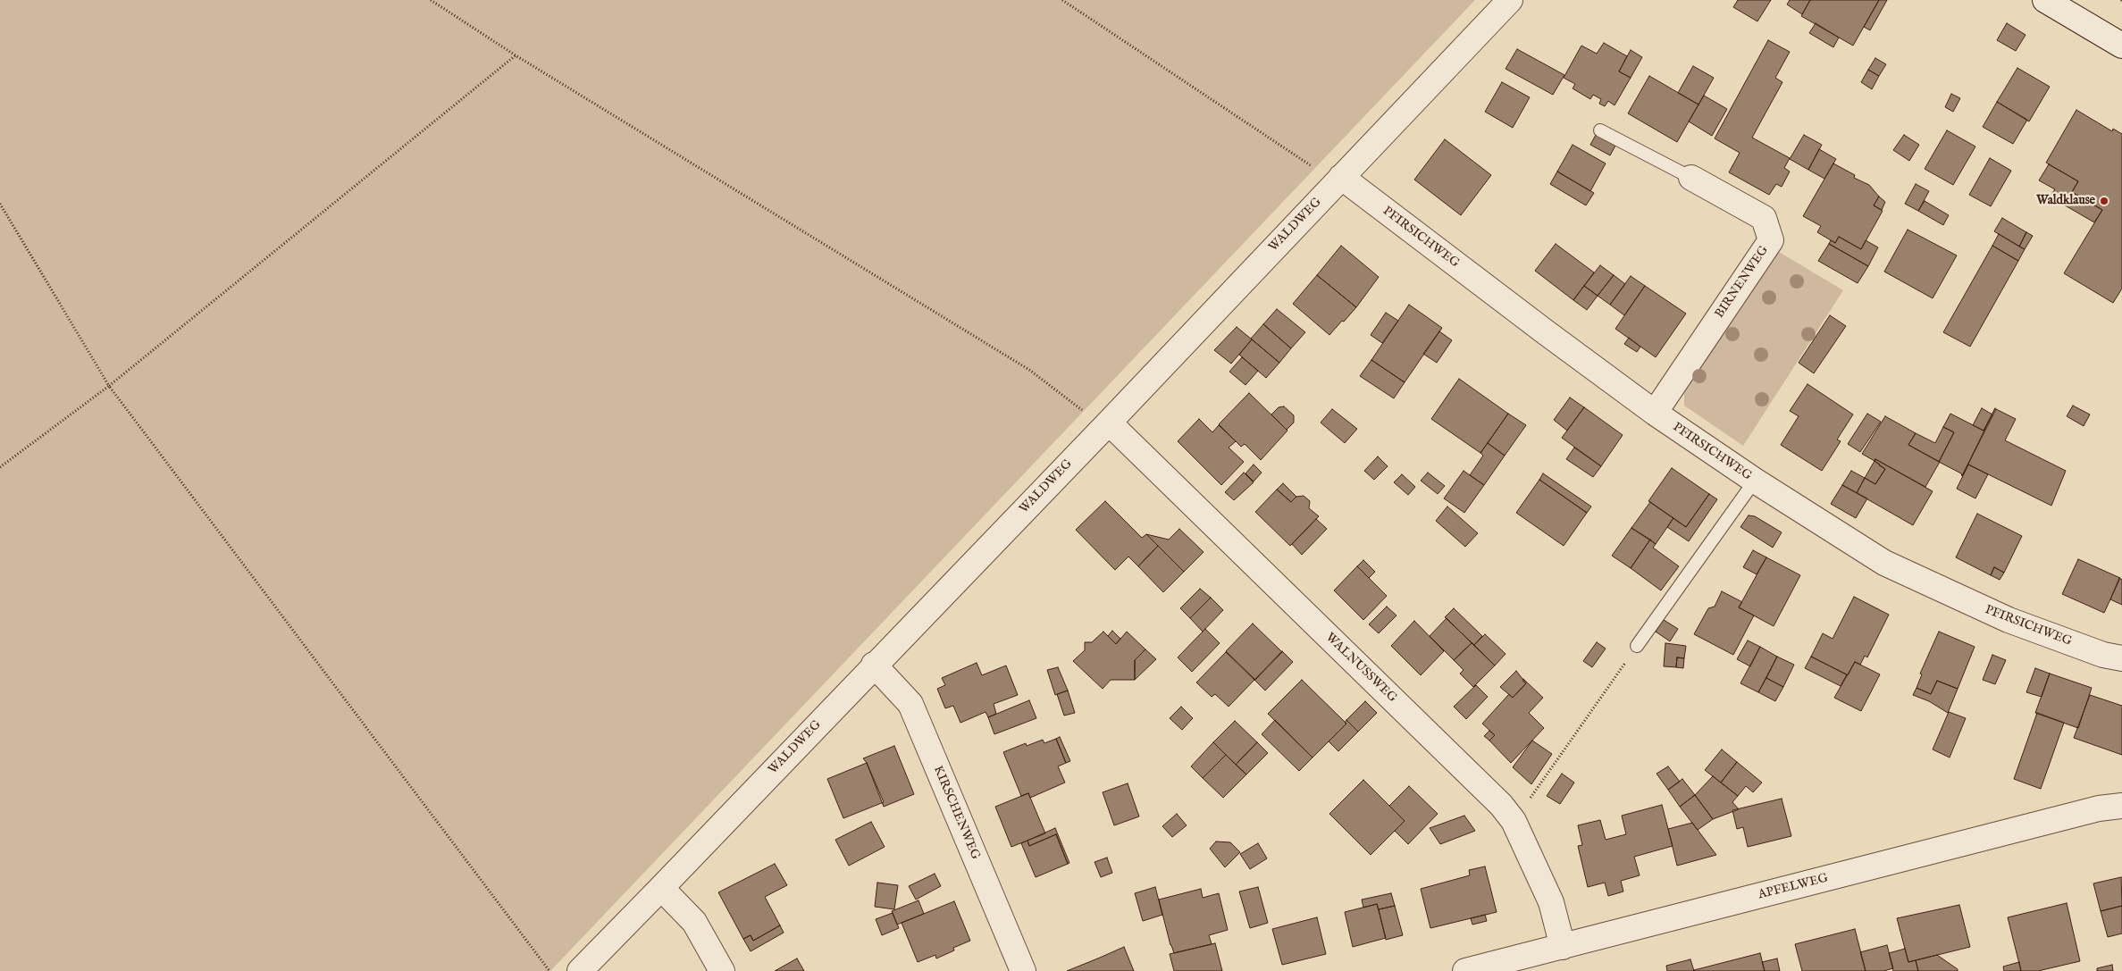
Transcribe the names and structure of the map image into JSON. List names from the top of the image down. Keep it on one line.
{"streets":{"street":["WALDWEG","PFIRSICHWEG","BIRNENWEG","WALNUSSWEG","KIRSCHENWEG","APFELWEG"]},"crossings":[["WALDWEG","PFIRSICHWEG"],["WALDWEG","WALNUSSWEG"],["WALDWEG","KIRSCHENWEG"],["PFIRSICHWEG","BIRNENWEG"],["WALNUSSWEG","APFELWEG"]],"places":["Waldklause"]}
